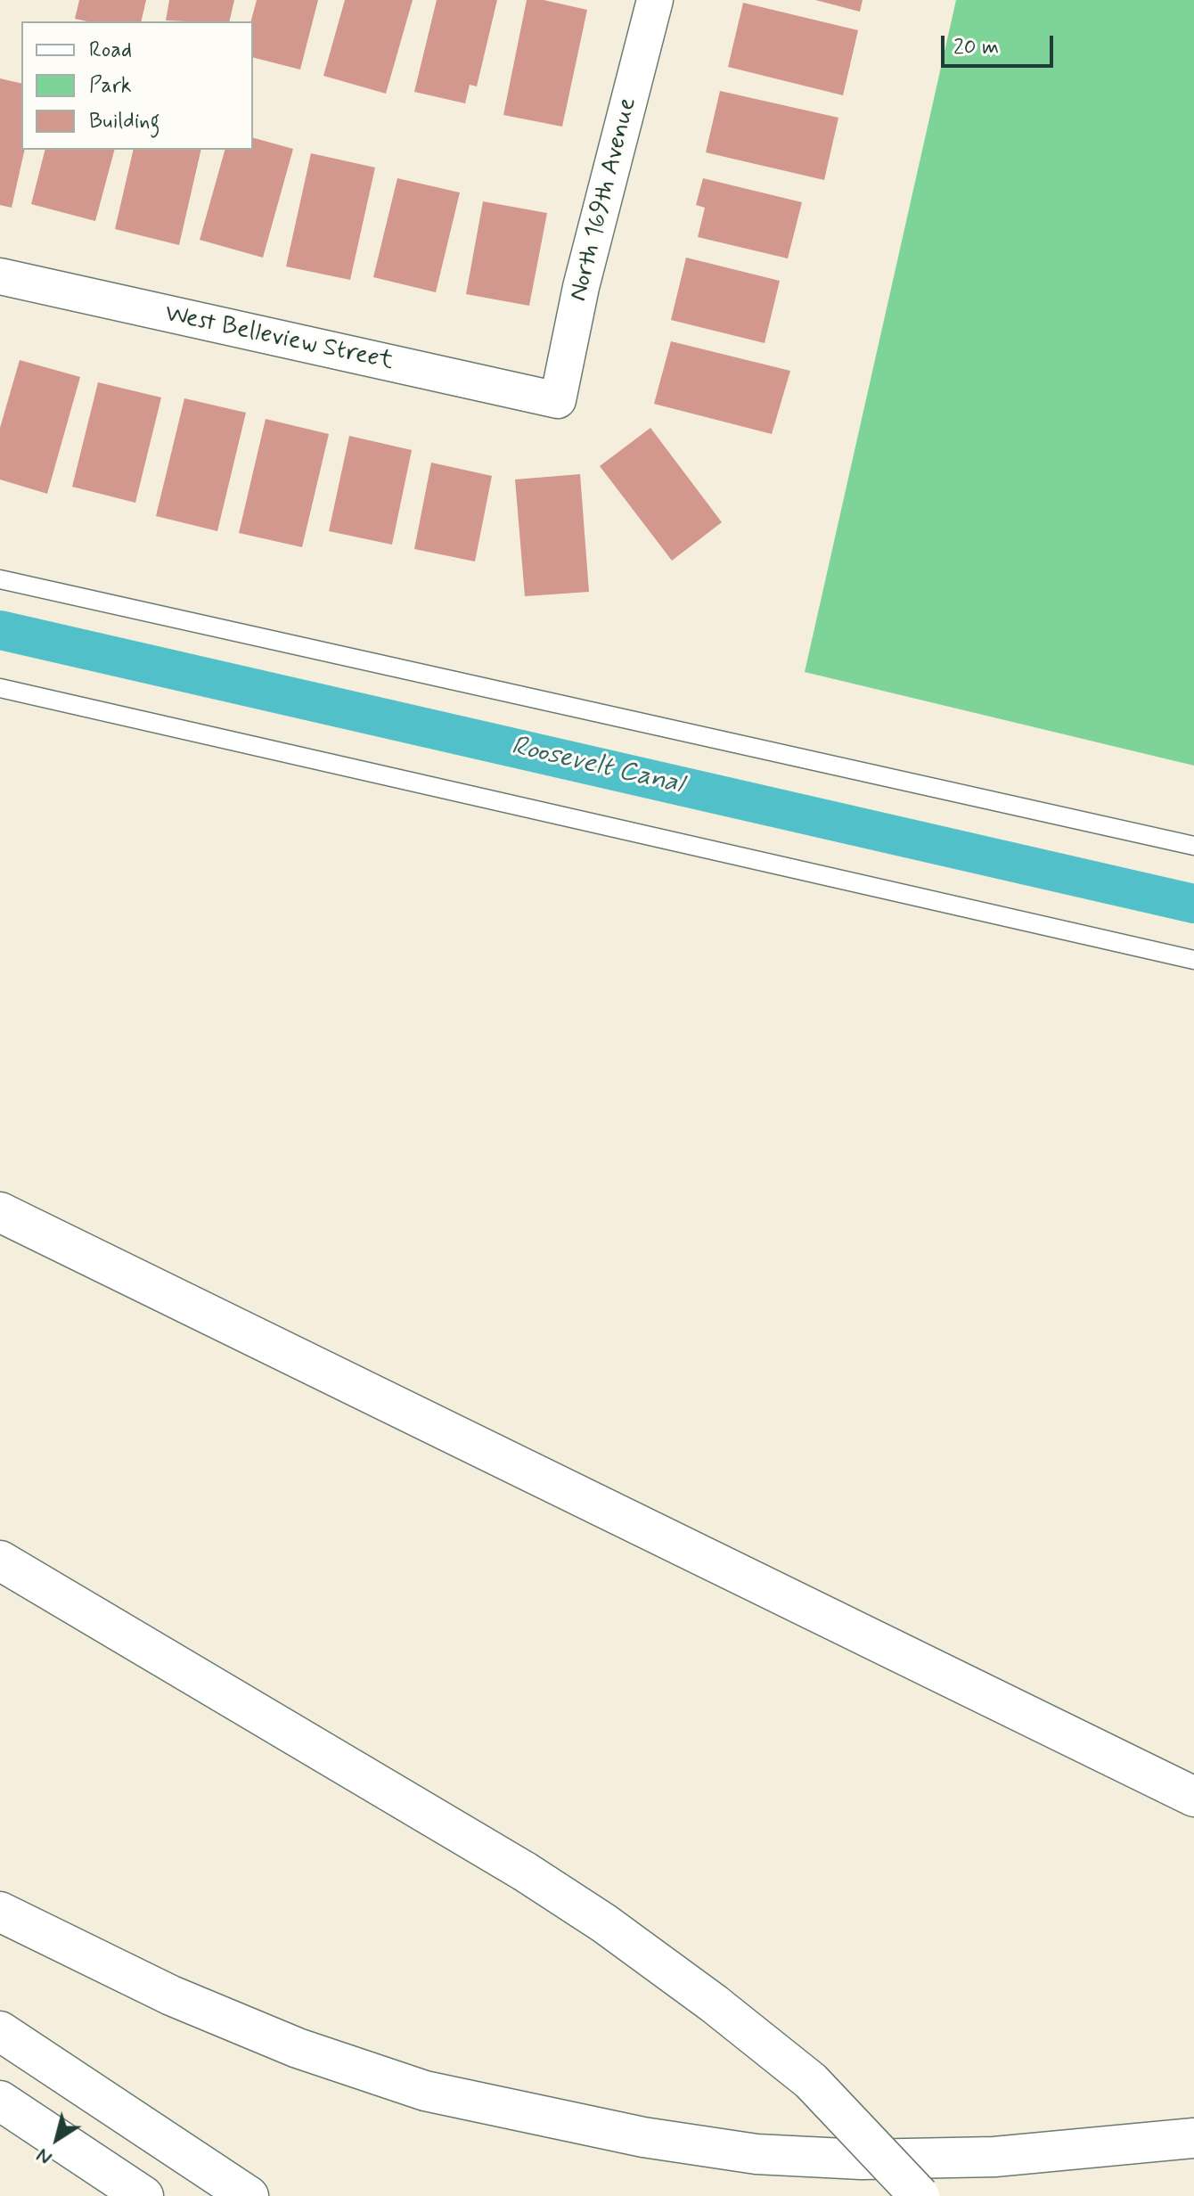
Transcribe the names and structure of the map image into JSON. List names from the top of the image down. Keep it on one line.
{"streets":{"street":["North 169th Avenue","West Belleview Street"]},"crossings":[["North 169th Avenue","West Belleview Street"]],"water":["Roosevelt Canal"],"legend":["Road","Park","Building"],"scale_bar":"20 m","north":"bottom left"}
